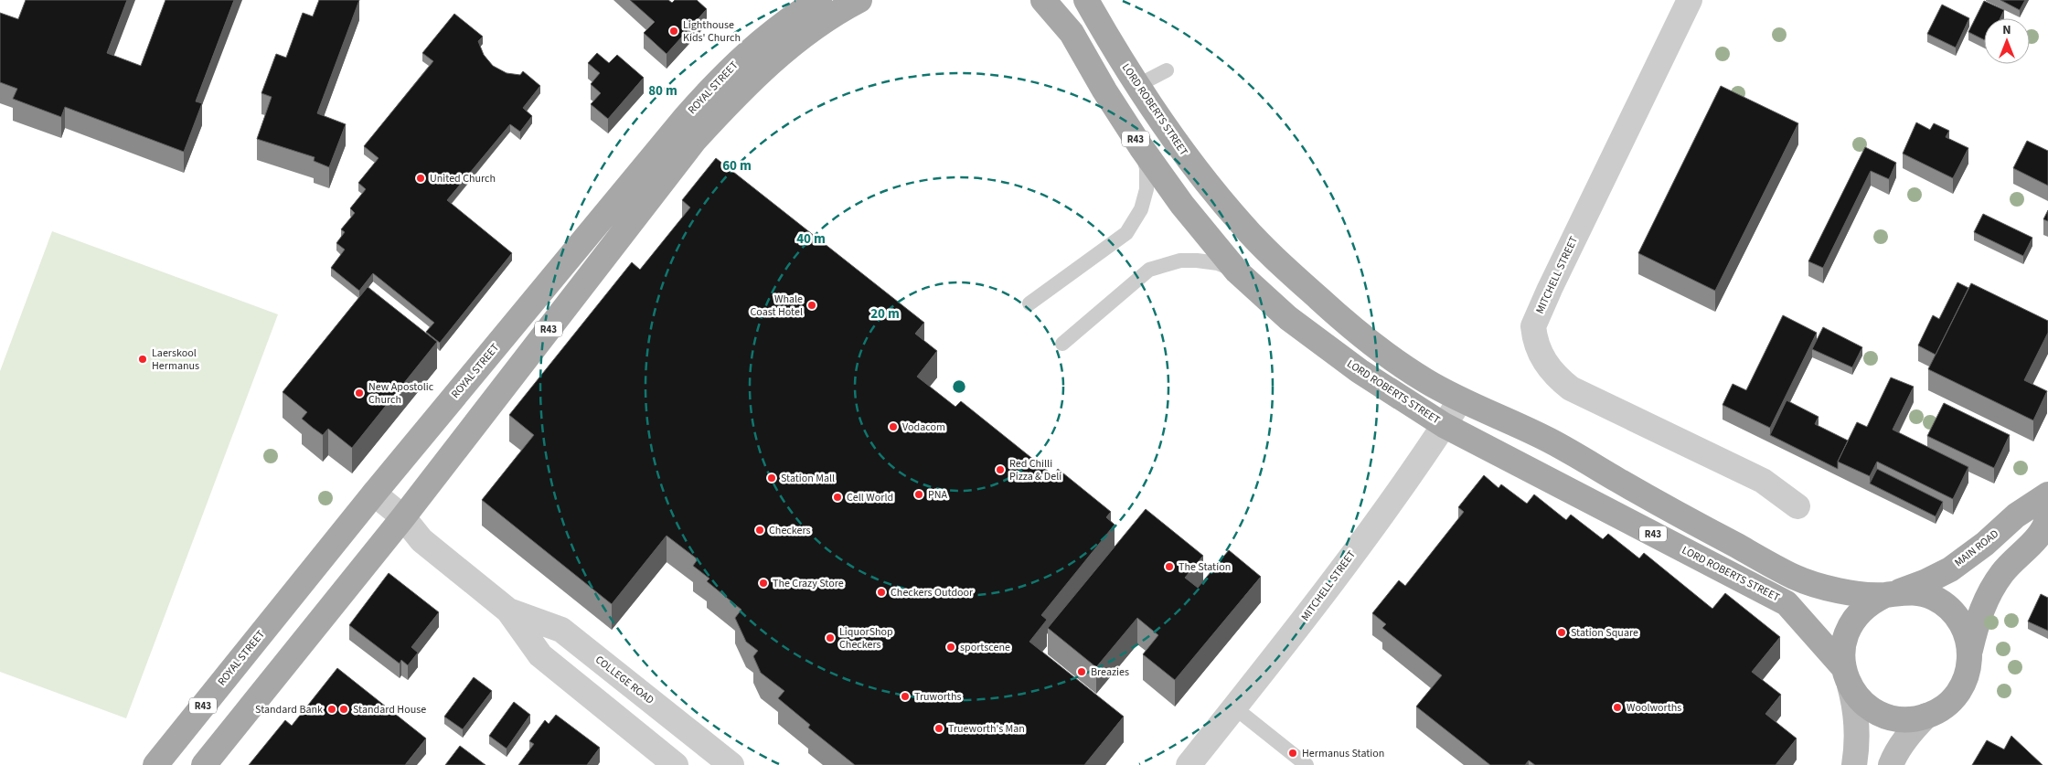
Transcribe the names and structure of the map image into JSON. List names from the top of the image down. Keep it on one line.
{"streets":{"main road":["ROYAL STREET","LORD ROBERTS STREET","R43","MAIN ROAD"],"street":["MITCHELL STREET","COLLEGE ROAD"]},"crossings":[["ROYAL STREET","COLLEGE ROAD"],["LORD ROBERTS STREET","R43"],["LORD ROBERTS STREET","MITCHELL STREET"],["LORD ROBERTS STREET","MAIN ROAD"],["R43","MAIN ROAD"]],"places":["Lighthouse Kids' Church","United Church","Whale Coast Hotel","Laerskool Hermanus","New Apostolic Church","Vodacom","Red Chilli Pizza & Deli","Station Mall","PNA","Cell World","Checkers","The Station","The Crazy Store","Checkers Outdoor","Station Square","LiquorShop Checkers","sportscene","Breazies","Truworths","Woolworths","Standard Bank","Standard House","Trueworth's Man","Hermanus Station"],"north":"top","rings":["80 m","60 m","40 m","20 m"]}
